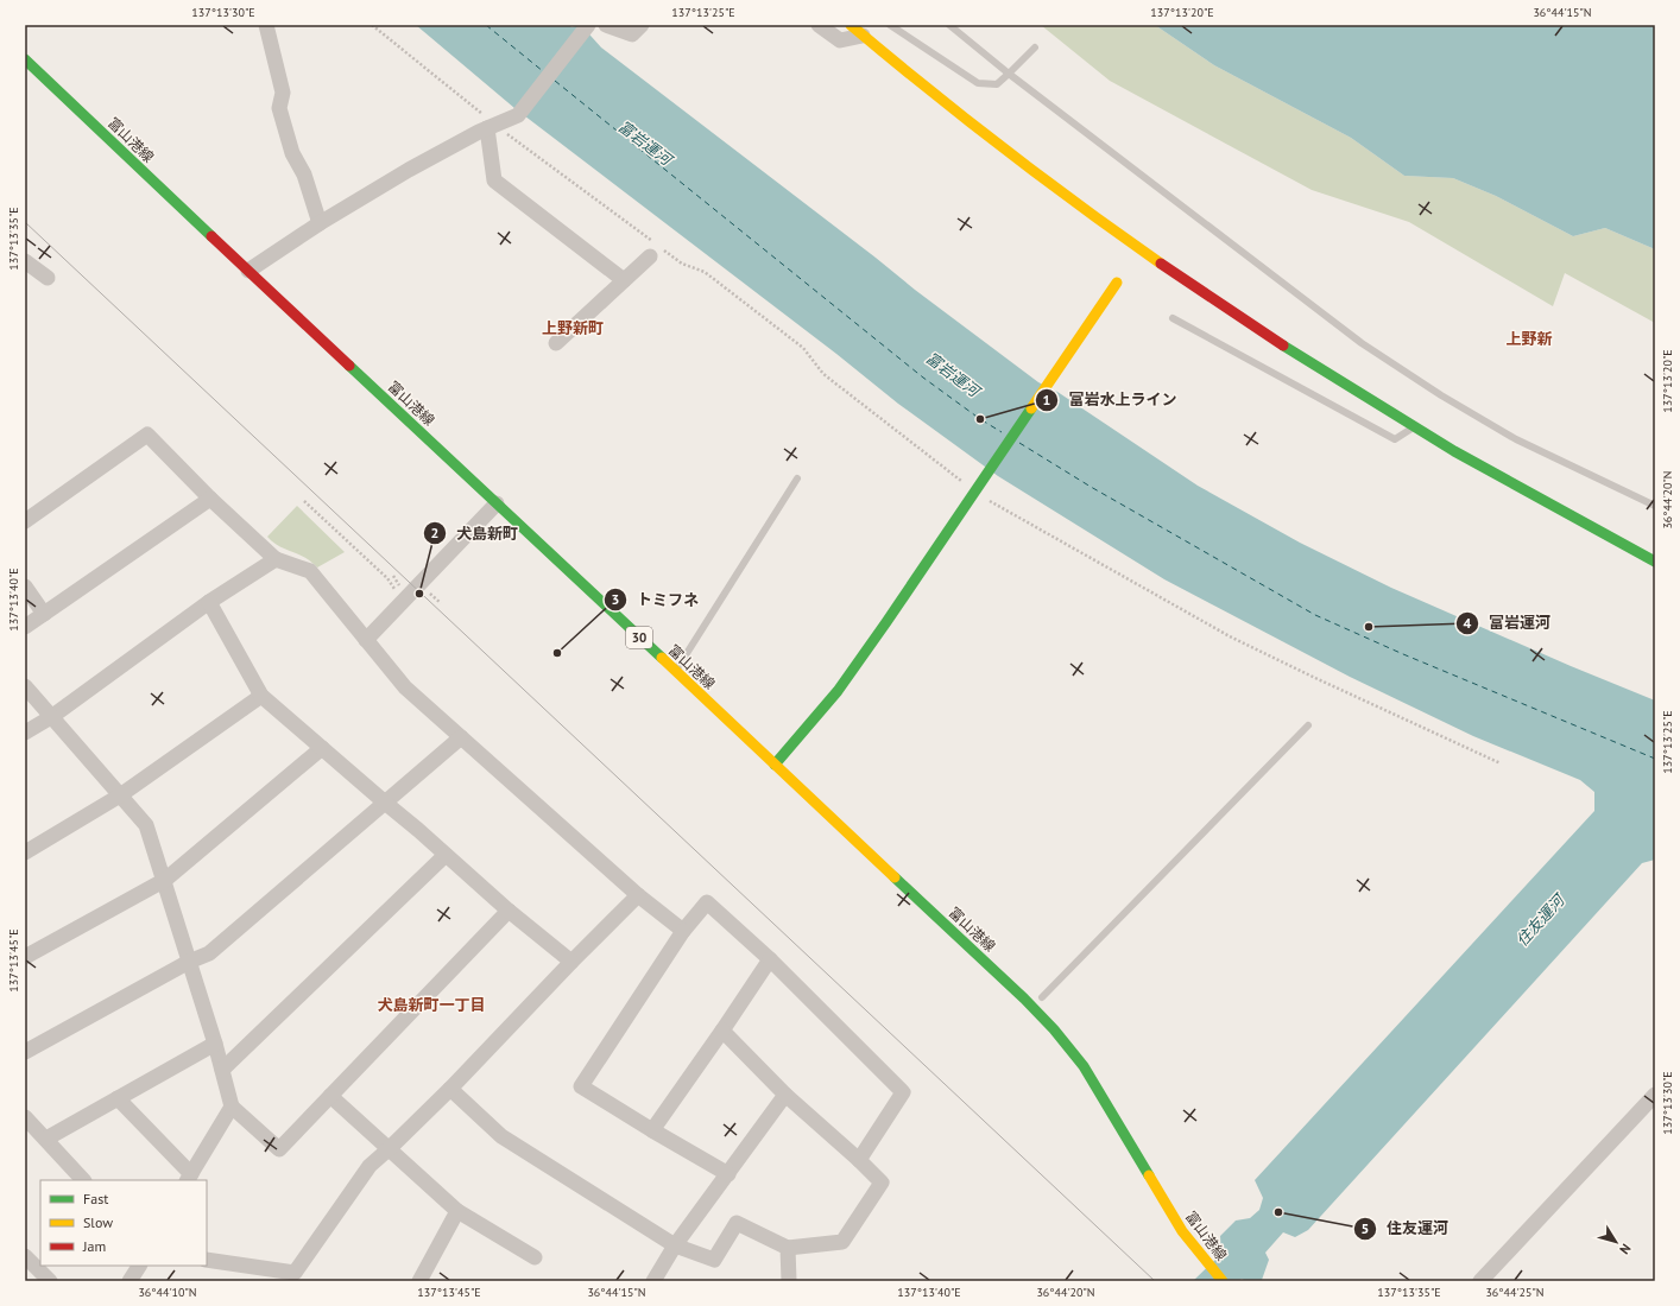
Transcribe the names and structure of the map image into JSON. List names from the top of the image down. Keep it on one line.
{"streets":{"main road":["富山港線","30"]},"districts":["上野新町","上野新","犬島新町一丁目"],"water":["富岩運河","住友運河"],"places":["富岩水上ライン","犬島新町","富岩運河","トミフネ","住友運河"],"legend":["Fast","Slow","Jam"],"north":"bottom right","coordinates":["137°13'30\"E","137°13'25\"E","137°13'20\"E","36°44'15\"N","137°13'35\"E","36°44'20\"N","137°13'40\"E","137°13'45\"E","36°44'10\"N","36°44'25\"N"]}
